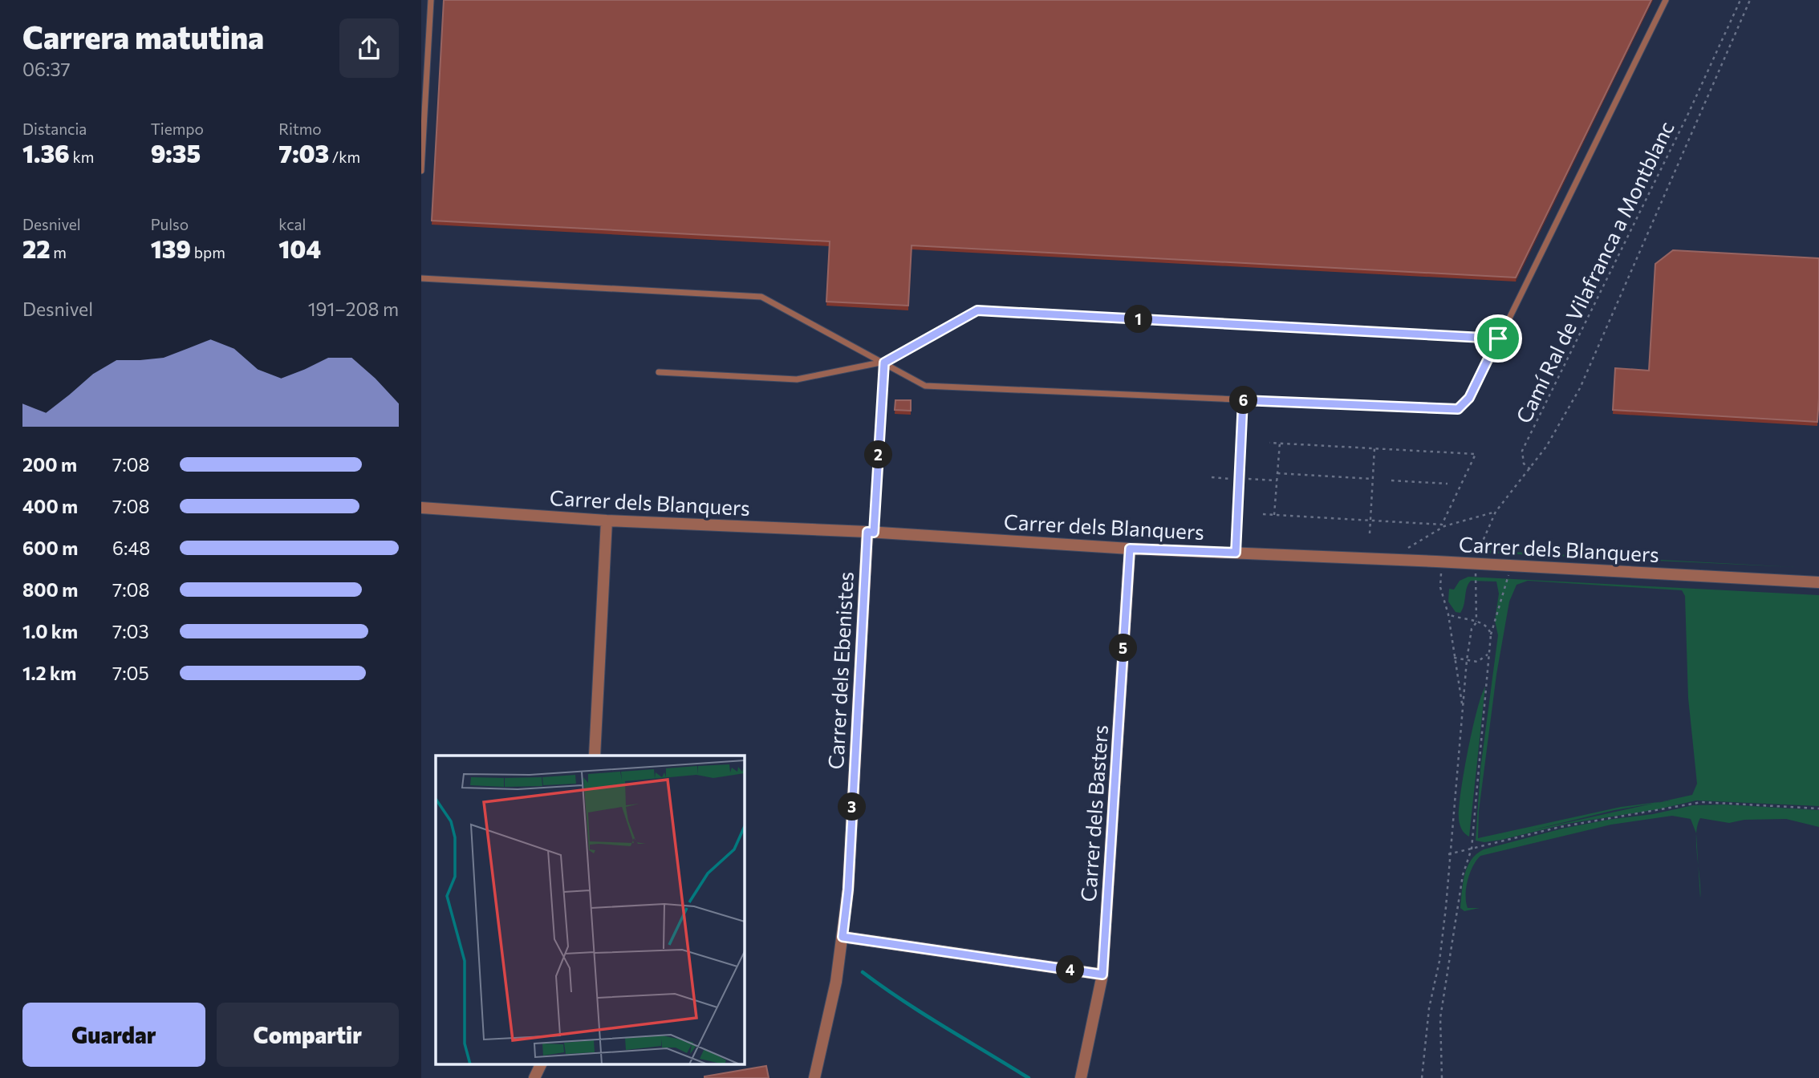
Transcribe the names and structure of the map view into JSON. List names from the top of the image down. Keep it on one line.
{"streets":{"street":["Carrer dels Blanquers","Carrer dels Ebenistes","Carrer dels Basters"],"path":["Camí Ral de Vilafranca a Montblanc"]},"crossings":[["Carrer dels Blanquers","Carrer dels Ebenistes"],["Carrer dels Blanquers","Carrer dels Basters"]],"page":{"heading":["Carrera matutina","06:37"],"stats":[["Distancia","1.36 km"],["Tiempo","9:35"],["Ritmo","7:03 /km"],["Desnivel","22 m"],["Pulso","139 bpm"],["kcal","104"]],"chart":["Desnivel","191–208 m"],"pins":["1","6","2","5","3","4"],"list":[{"name":"200 m","note":"7:08"},{"name":"400 m","note":"7:08"},{"name":"600 m","note":"6:48"},{"name":"800 m","note":"7:08"},{"name":"1.0 km","note":"7:03"},{"name":"1.2 km","note":"7:05"}],"buttons":["Guardar","Compartir"]}}
